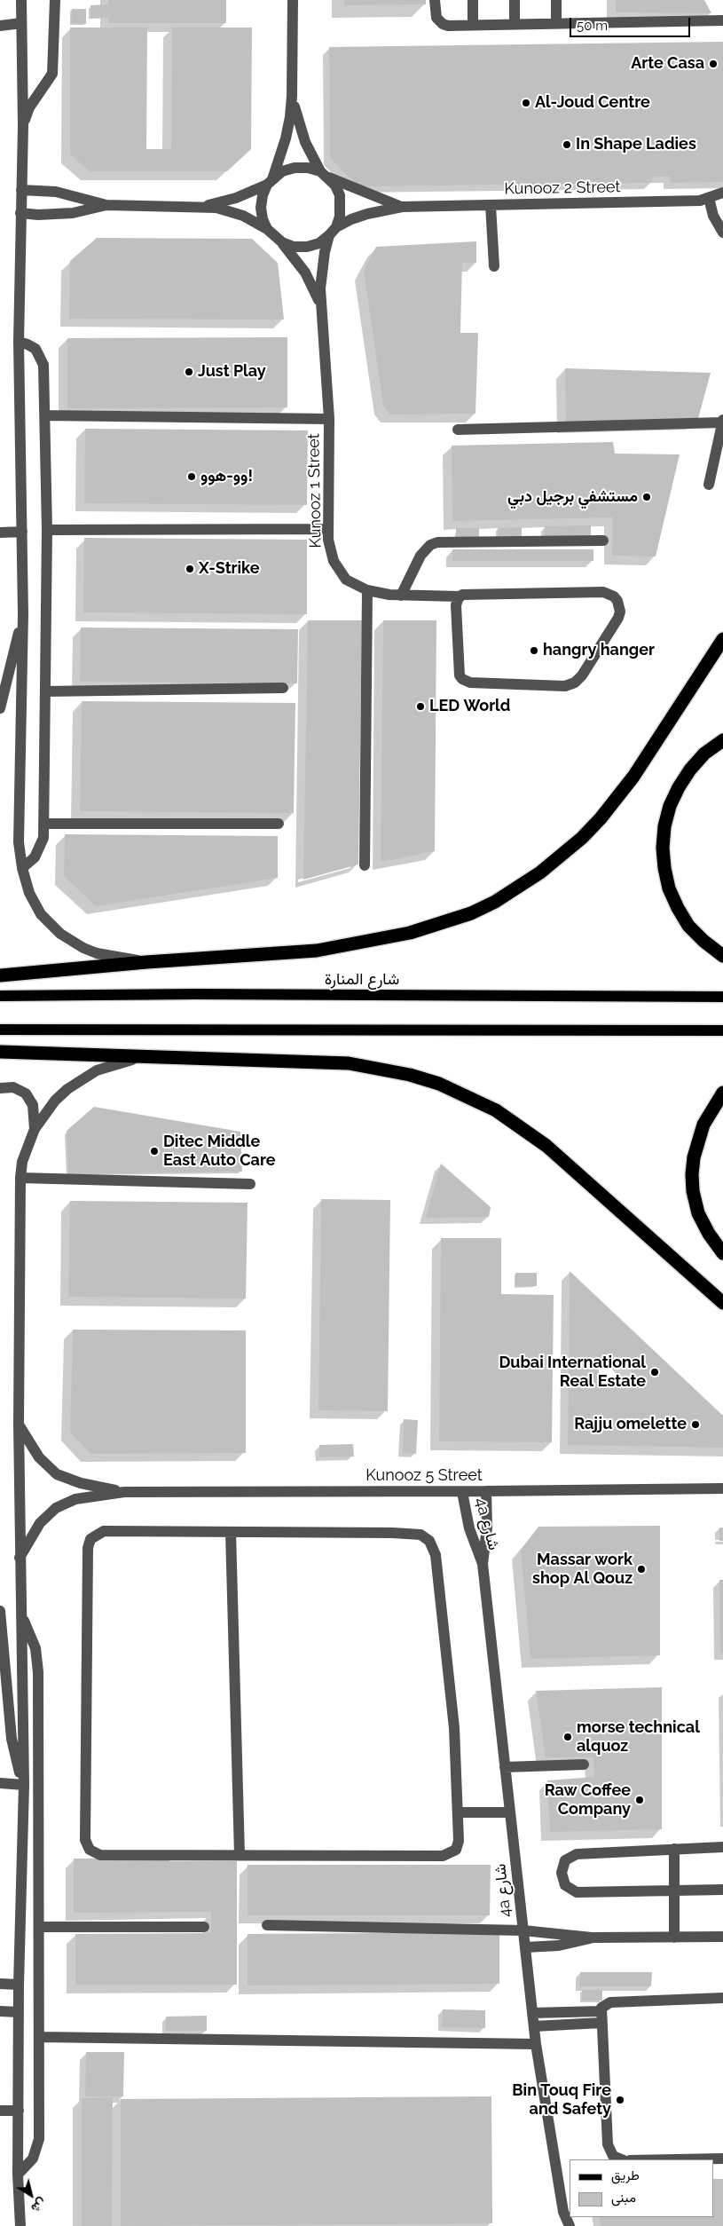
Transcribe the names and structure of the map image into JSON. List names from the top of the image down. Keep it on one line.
{"streets":{"main road":["شارع المنارة"],"street":["Kunooz 2 Street","Kunooz 1 Street","Kunooz 5 Street","4a شارع"]},"crossings":[["Kunooz 2 Street","Kunooz 1 Street"],["Kunooz 5 Street","4a شارع"]],"places":["Arte Casa","Al-Joud Centre","In Shape Ladies","Just Play","وو-هوو!","مستشفي برجيل دبي","X-Strike","hangry hanger","LED World","Ditec Middle East Auto Care","Dubai International Real Estate","Rajju omelette","Massar work shop Al Qouz","morse technical alquoz","Raw Coffee Company","Bin Touq Fire and Safety"],"legend":["طريق","مبنى"],"scale_bar":"50 m","north":"bottom right"}
